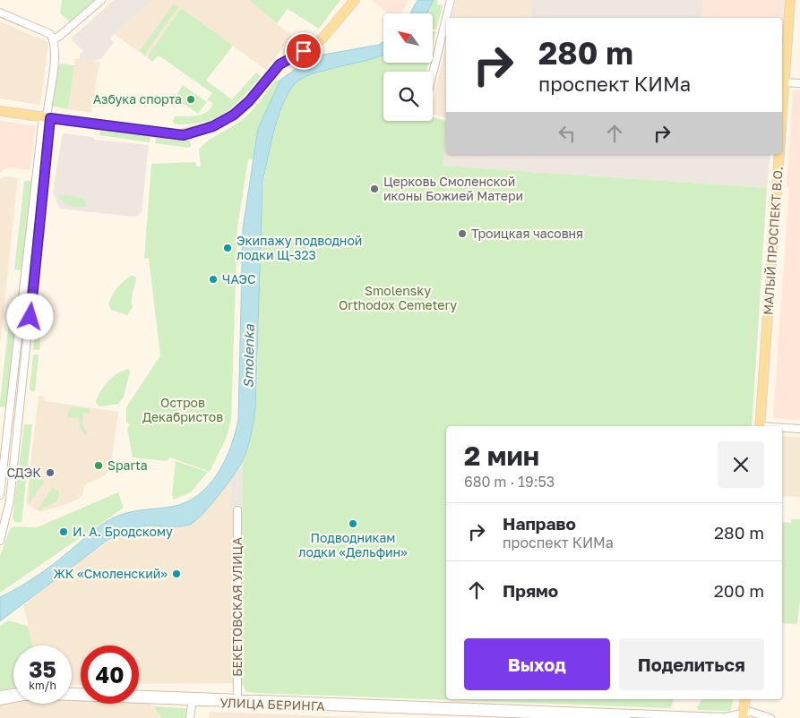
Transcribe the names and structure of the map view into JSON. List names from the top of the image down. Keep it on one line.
{"streets":{"main road":["МАЛЫЙ ПРОСПЕКТ В.О."],"street":["БЕКЕТОВСКАЯ УЛИЦА","УЛИЦА БЕРИНГА"]},"crossings":[["БЕКЕТОВСКАЯ УЛИЦА","УЛИЦА БЕРИНГА"]],"water":["Smolenka"],"parks":["Smolensky Orthodox Cemetery","Остров Декабристов"],"places":["Азбука спорта","Церковь Смоленской иконы Божией Матери","Троицкая часовня","Экипажу подводной лодки Щ-323","ЧАЭС","Sparta","СДЭК","Подводникам лодки «Дельфин»","И. А. Бродскому","ЖК «Смоленский»"],"north":"top left","page":{"turn":["280 m","проспект КИМа"],"heading":["2 мин","680 m · 19:53"],"list":[{"name":"Направо","note":"проспект КИМа","value":"280 m"},{"name":"Прямо","value":"200 m"}],"buttons":["Выход","Поделиться"],"speed":"35 km/h","limit":"40"}}
